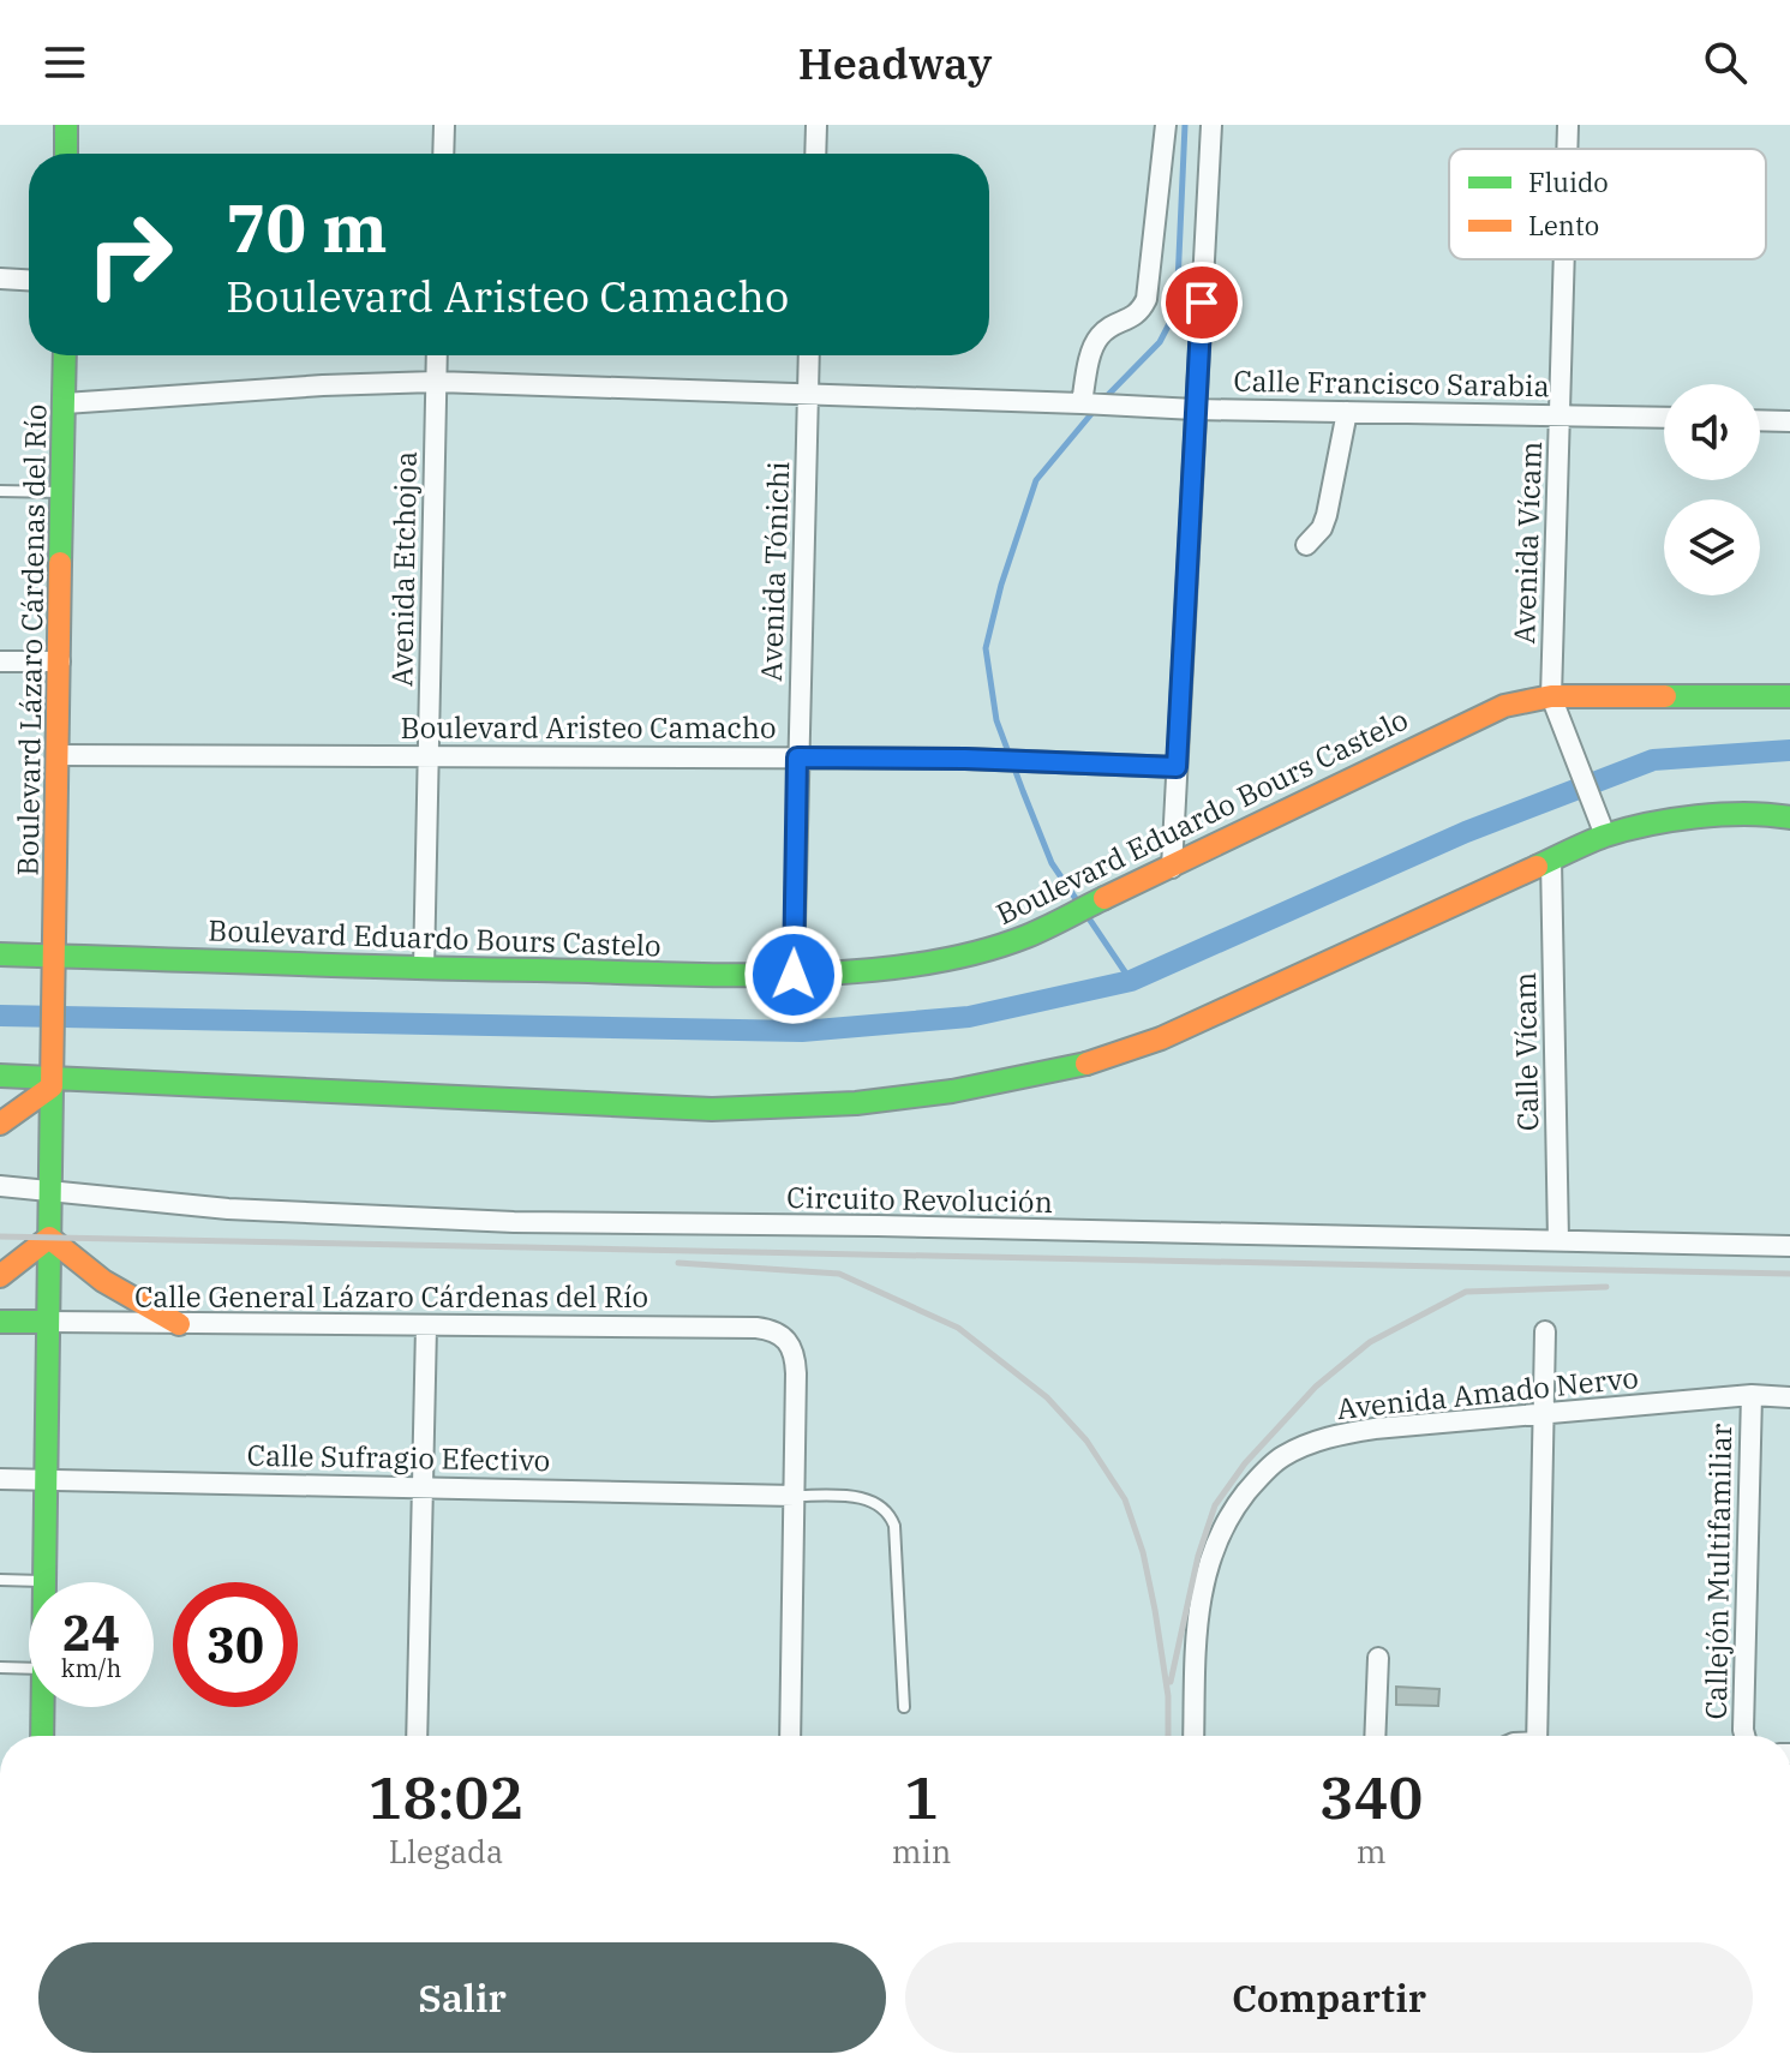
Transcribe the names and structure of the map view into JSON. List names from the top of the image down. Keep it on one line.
{"streets":{"main road":["Boulevard Lázaro Cárdenas del Río","Boulevard Eduardo Bours Castelo","Calle General Lázaro Cárdenas del Río"],"street":["Calle Francisco Sarabia","Avenida Vícam","Avenida Etchojoa","Avenida Tónichi","Boulevard Aristeo Camacho","Calle Vícam","Circuito Revolución","Avenida Amado Nervo","Calle Sufragio Efectivo","Callejón Multifamiliar"]},"crossings":[["Calle Francisco Sarabia","Avenida Vícam"],["Calle Francisco Sarabia","Avenida Etchojoa"],["Calle Francisco Sarabia","Avenida Tónichi"],["Calle Francisco Sarabia","Boulevard Lázaro Cárdenas del Río"],["Avenida Vícam","Boulevard Eduardo Bours Castelo"],["Avenida Etchojoa","Boulevard Aristeo Camacho"],["Avenida Etchojoa","Boulevard Eduardo Bours Castelo"],["Avenida Tónichi","Boulevard Aristeo Camacho"],["Avenida Tónichi","Boulevard Eduardo Bours Castelo"],["Boulevard Lázaro Cárdenas del Río","Boulevard Aristeo Camacho"],["Boulevard Lázaro Cárdenas del Río","Boulevard Eduardo Bours Castelo"],["Boulevard Lázaro Cárdenas del Río","Circuito Revolución"],["Boulevard Lázaro Cárdenas del Río","Calle General Lázaro Cárdenas del Río"],["Boulevard Lázaro Cárdenas del Río","Calle Sufragio Efectivo"],["Calle Vícam","Circuito Revolución"],["Calle General Lázaro Cárdenas del Río","Calle Sufragio Efectivo"],["Avenida Amado Nervo","Callejón Multifamiliar"]],"legend":["Fluido","Lento"],"page":{"header":"Headway","turn":["70 m","Boulevard Aristeo Camacho"],"speed":"24 km/h","limit":"30","eta":["18:02","Llegada","1","min","340","m"],"buttons":["Salir","Compartir"]}}
